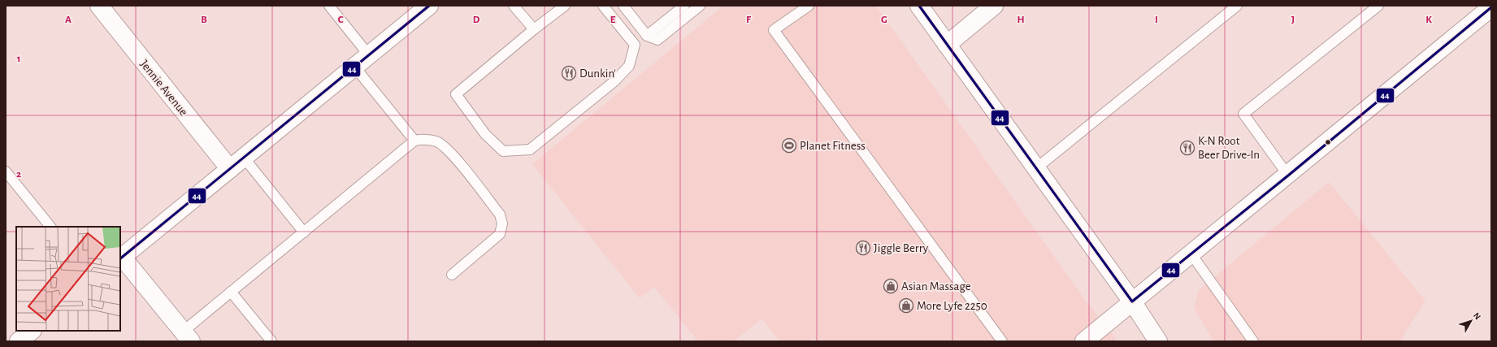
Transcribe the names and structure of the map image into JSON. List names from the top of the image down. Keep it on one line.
{"streets":{"street":["Jennie Avenue"]},"places":{"restaurant":["Dunkin'","K-N Root Beer Drive-In","Jiggle Berry"],"sports":["Planet Fitness"],"shop":["Asian Massage","More Lyfe 2250"]},"lines":["transit line 44"],"north":"top right","grid":{"columns":["A","B","C","D","E","F","G","H","I","J","K"],"rows":["1","2"]}}
